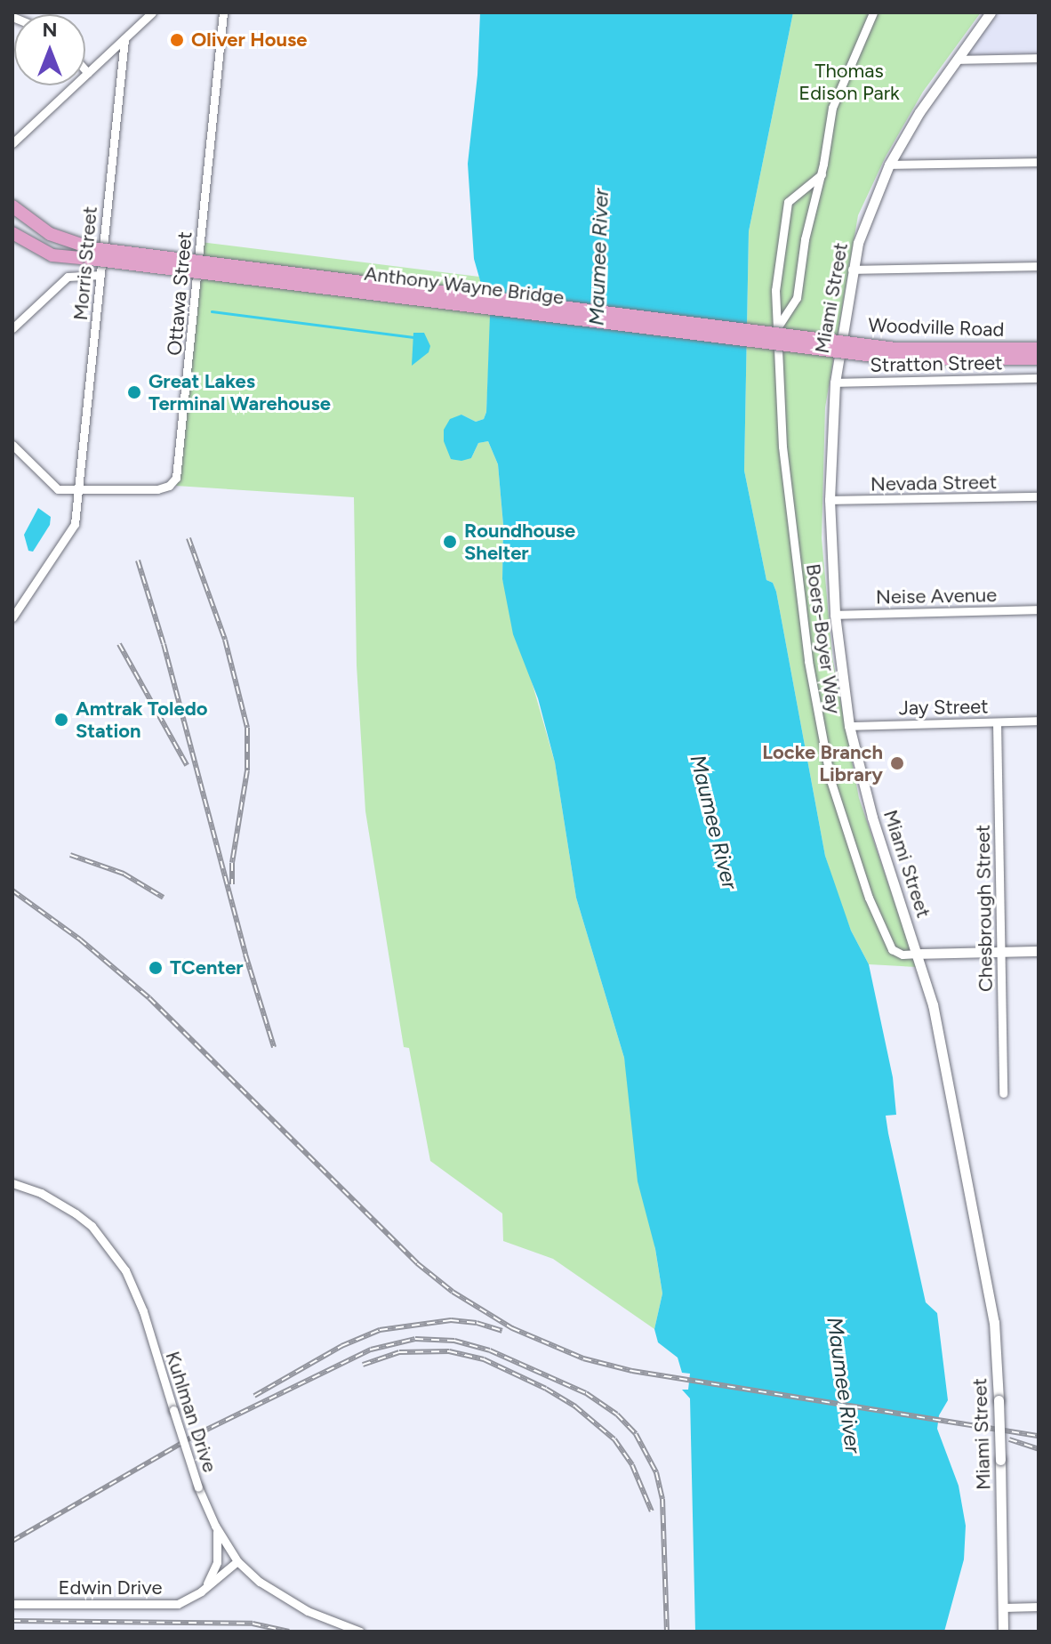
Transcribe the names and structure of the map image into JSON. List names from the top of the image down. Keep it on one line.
{"streets":{"main road":["Anthony Wayne Bridge","Woodville Road"],"street":["Morris Street","Ottawa Street","Miami Street","Stratton Street","Nevada Street","Neise Avenue","Boers-Boyer Way","Jay Street","Chesbrough Street","Kuhlman Drive","Edwin Drive"]},"crossings":[["Morris Street","Ottawa Street"],["Anthony Wayne Bridge","Woodville Road"],["Miami Street","Stratton Street"],["Miami Street","Nevada Street"],["Miami Street","Neise Avenue"],["Miami Street","Boers-Boyer Way"],["Miami Street","Jay Street"],["Jay Street","Chesbrough Street"],["Kuhlman Drive","Edwin Drive"]],"water":["Maumee River"],"parks":["Thomas Edison Park"],"places":["Oliver House","Great Lakes Terminal Warehouse","Roundhouse Shelter","Amtrak Toledo Station","Locke Branch Library","TCenter"],"north":"top"}
